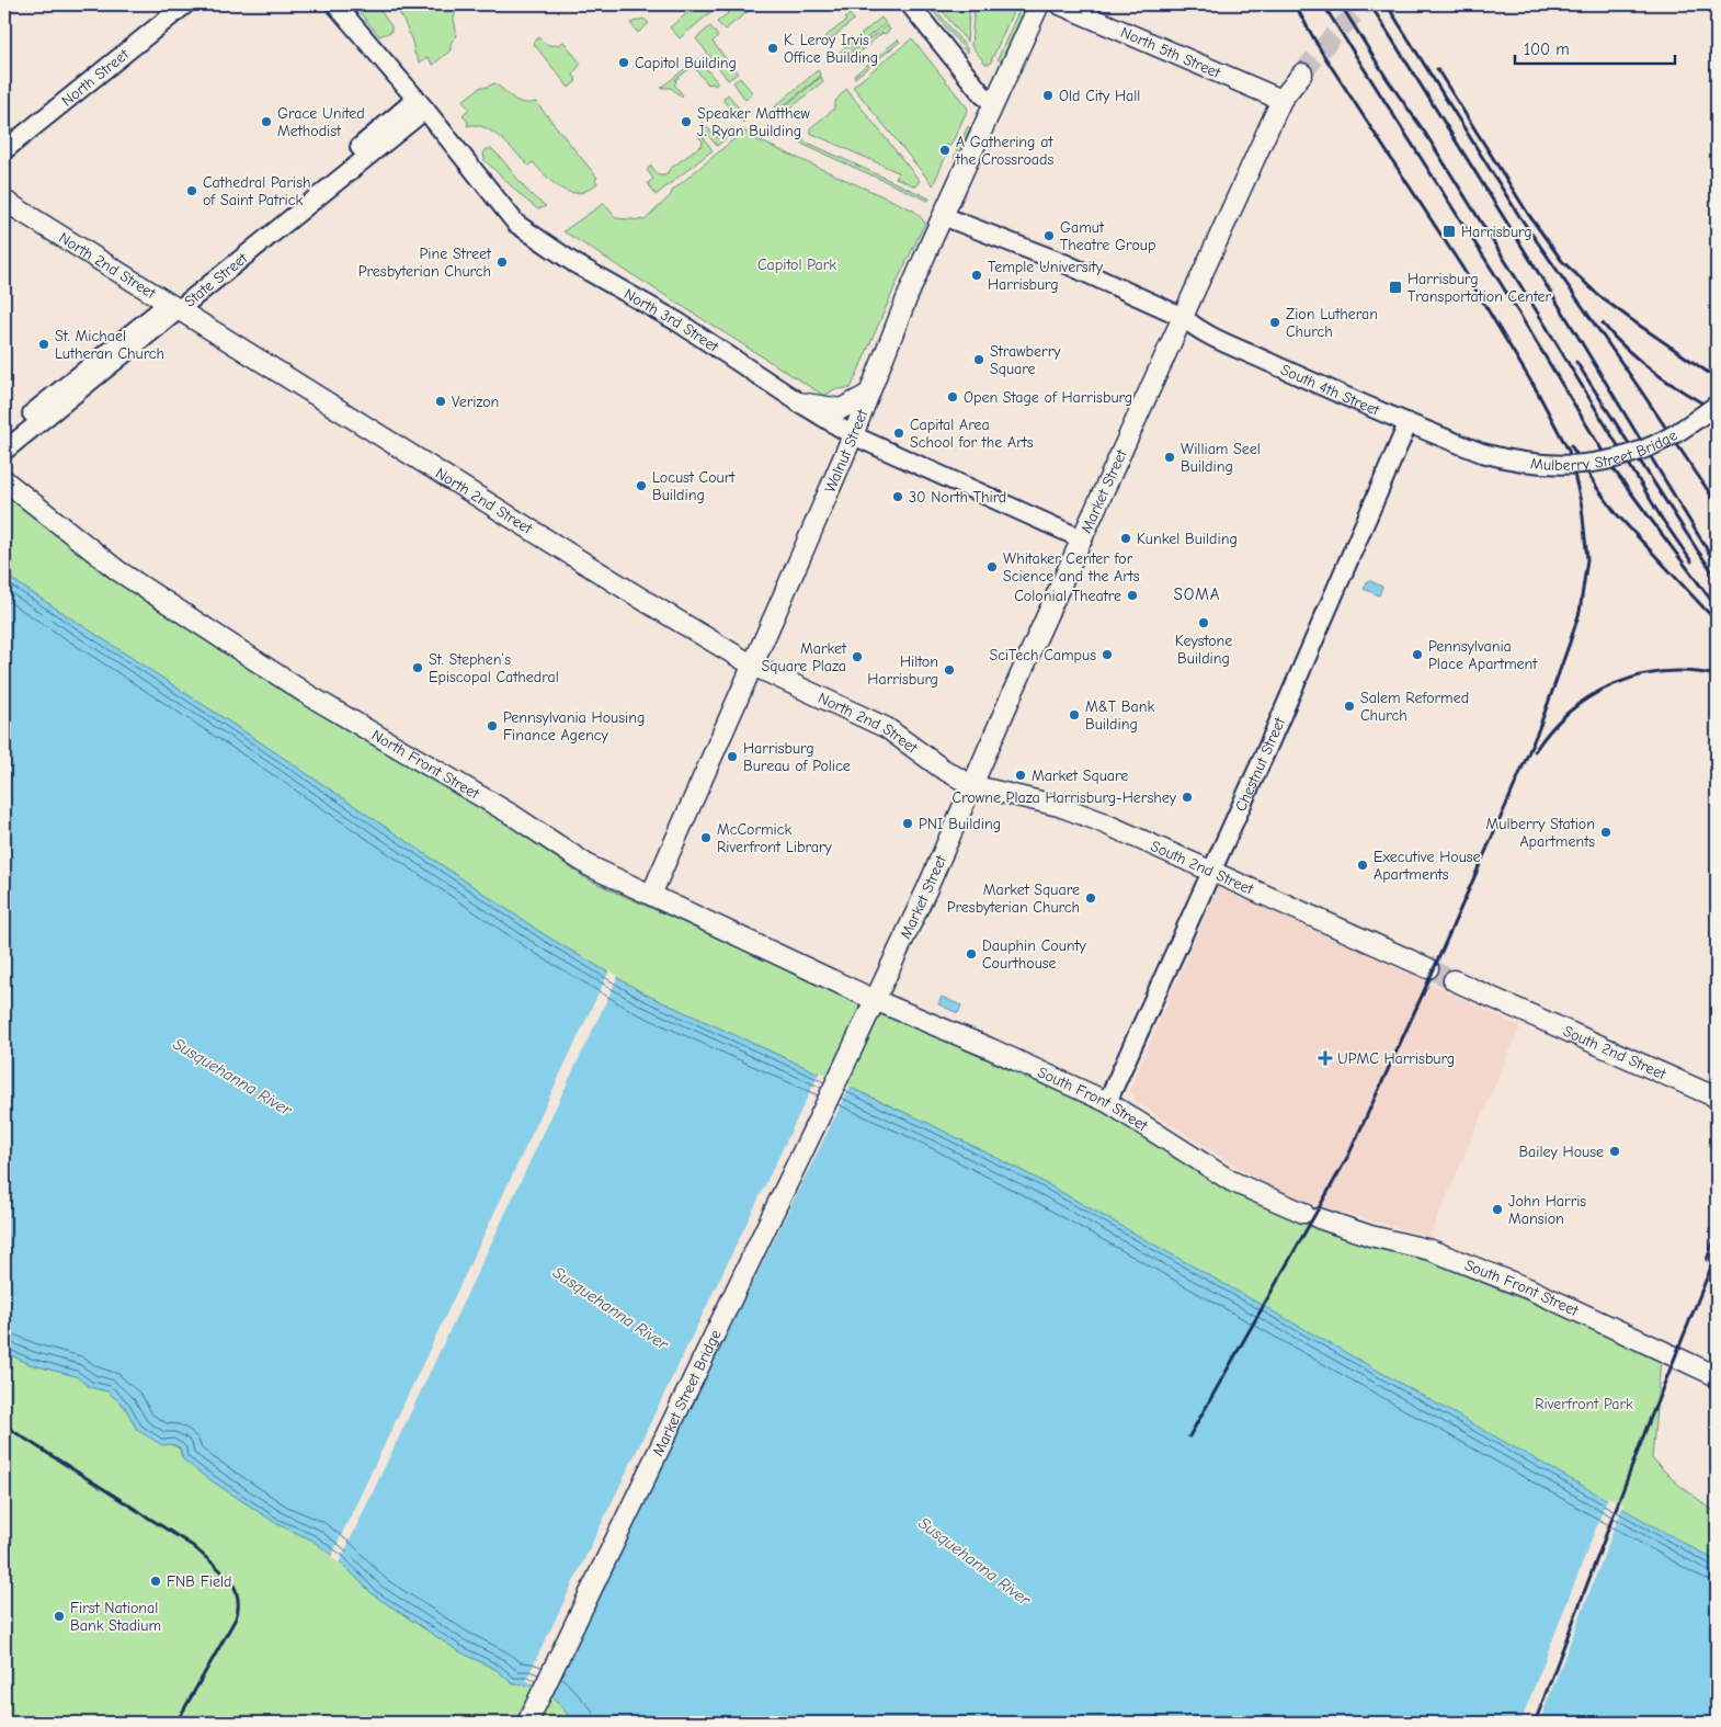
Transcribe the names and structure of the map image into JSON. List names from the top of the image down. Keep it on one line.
{"streets":{"main road":["North 5th Street","North Street","North 2nd Street","State Street","North 3rd Street","South 4th Street","Mulberry Street Bridge","Walnut Street","Market Street","North Front Street","Chestnut Street","South 2nd Street","South Front Street","Market Street Bridge"]},"crossings":[["North 5th Street","Market Street"],["North 2nd Street","State Street"],["North 2nd Street","Walnut Street"],["North 2nd Street","Market Street"],["North 2nd Street","South 2nd Street"],["State Street","North 3rd Street"],["North 3rd Street","Walnut Street"],["North 3rd Street","Market Street"],["South 4th Street","Mulberry Street Bridge"],["South 4th Street","Walnut Street"],["South 4th Street","Market Street"],["South 4th Street","Chestnut Street"],["Walnut Street","North Front Street"],["Market Street","North Front Street"],["Market Street","South 2nd Street"],["Market Street","South Front Street"],["Market Street","Market Street Bridge"],["North Front Street","South Front Street"],["Chestnut Street","South 2nd Street"],["Chestnut Street","South Front Street"]],"districts":["SOMA"],"water":["Susquehanna River"],"parks":["Capitol Park","Riverfront Park"],"places":{"other":["K. Leroy Irvis Office Building","Capitol Building","Old City Hall","Grace United Methodist","Speaker Matthew J. Ryan Building","A Gathering at the Crossroads","Cathedral Parish of Saint Patrick","Gamut Theatre Group","Pine Street Presbyterian Church","Temple University Harrisburg","Zion Lutheran Church","St. Michael Lutheran Church","Strawberry Square","Open Stage of Harrisburg","Verizon","Capital Area School for the Arts","William Seel Building","Locust Court Building","30 North Third","Kunkel Building","Whitaker Center for Science and the Arts","Colonial Theatre","Keystone Building","SciTech Campus","Pennsylvania Place Apartment","Market Square Plaza","St. Stephen’s Episcopal Cathedral","Hilton Harrisburg","Salem Reformed Church","M&T Bank Building","Pennsylvania Housing Finance Agency","Harrisburg Bureau of Police","Market Square","Crowne Plaza Harrisburg-Hershey","PNI Building","Mulberry Station Apartments","McCormick Riverfront Library","Executive House Apartments","Market Square Presbyterian Church","Dauphin County Courthouse","Bailey House","John Harris Mansion","FNB Field","First National Bank Stadium"],"transit":["Harrisburg","Harrisburg Transportation Center"],"health":["UPMC Harrisburg"]},"scale_bar":"100 m"}
